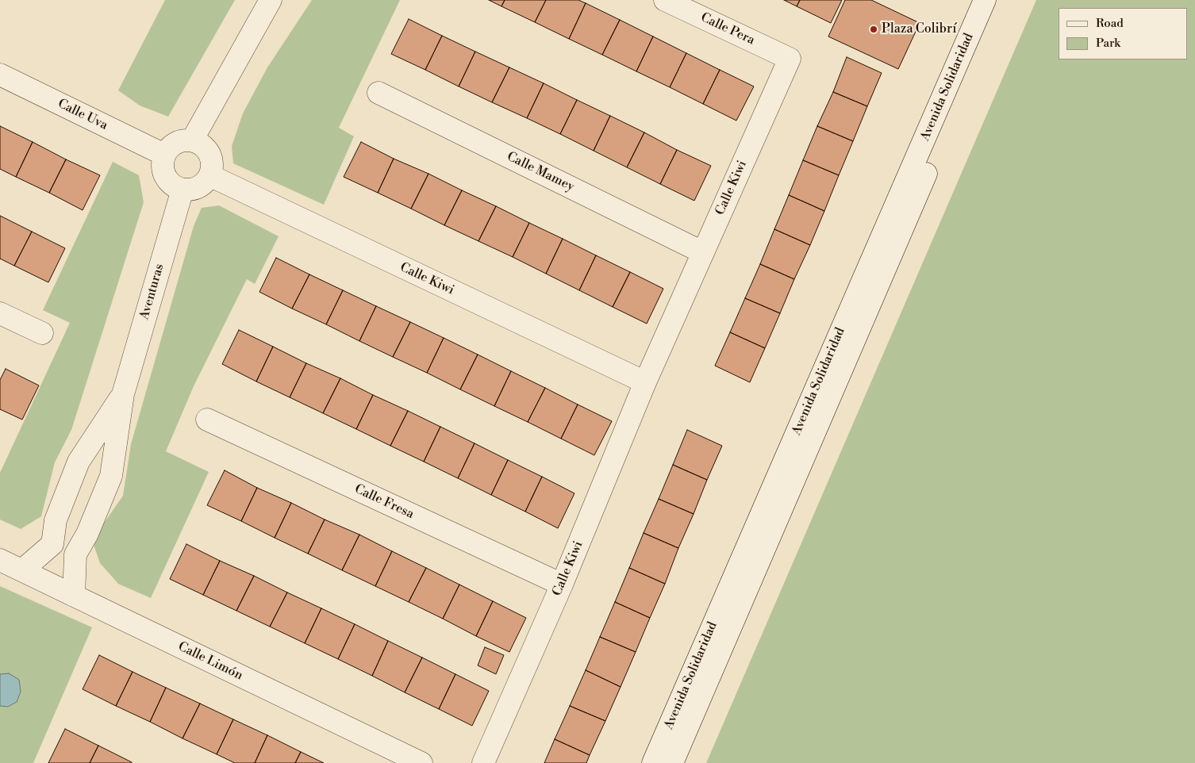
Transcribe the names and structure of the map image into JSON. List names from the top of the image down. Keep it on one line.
{"streets":{"street":["Calle Pera","Avenida Solidaridad","Calle Uva","Calle Mamey","Calle Kiwi","Aventuras","Calle Fresa","Calle Limón"]},"crossings":[["Calle Pera","Calle Kiwi"],["Calle Uva","Calle Kiwi"],["Calle Uva","Aventuras"],["Calle Mamey","Calle Kiwi"],["Calle Kiwi","Aventuras"],["Calle Kiwi","Calle Fresa"],["Aventuras","Calle Limón"]],"places":["Plaza Colibrí"],"legend":["Road","Park"]}
